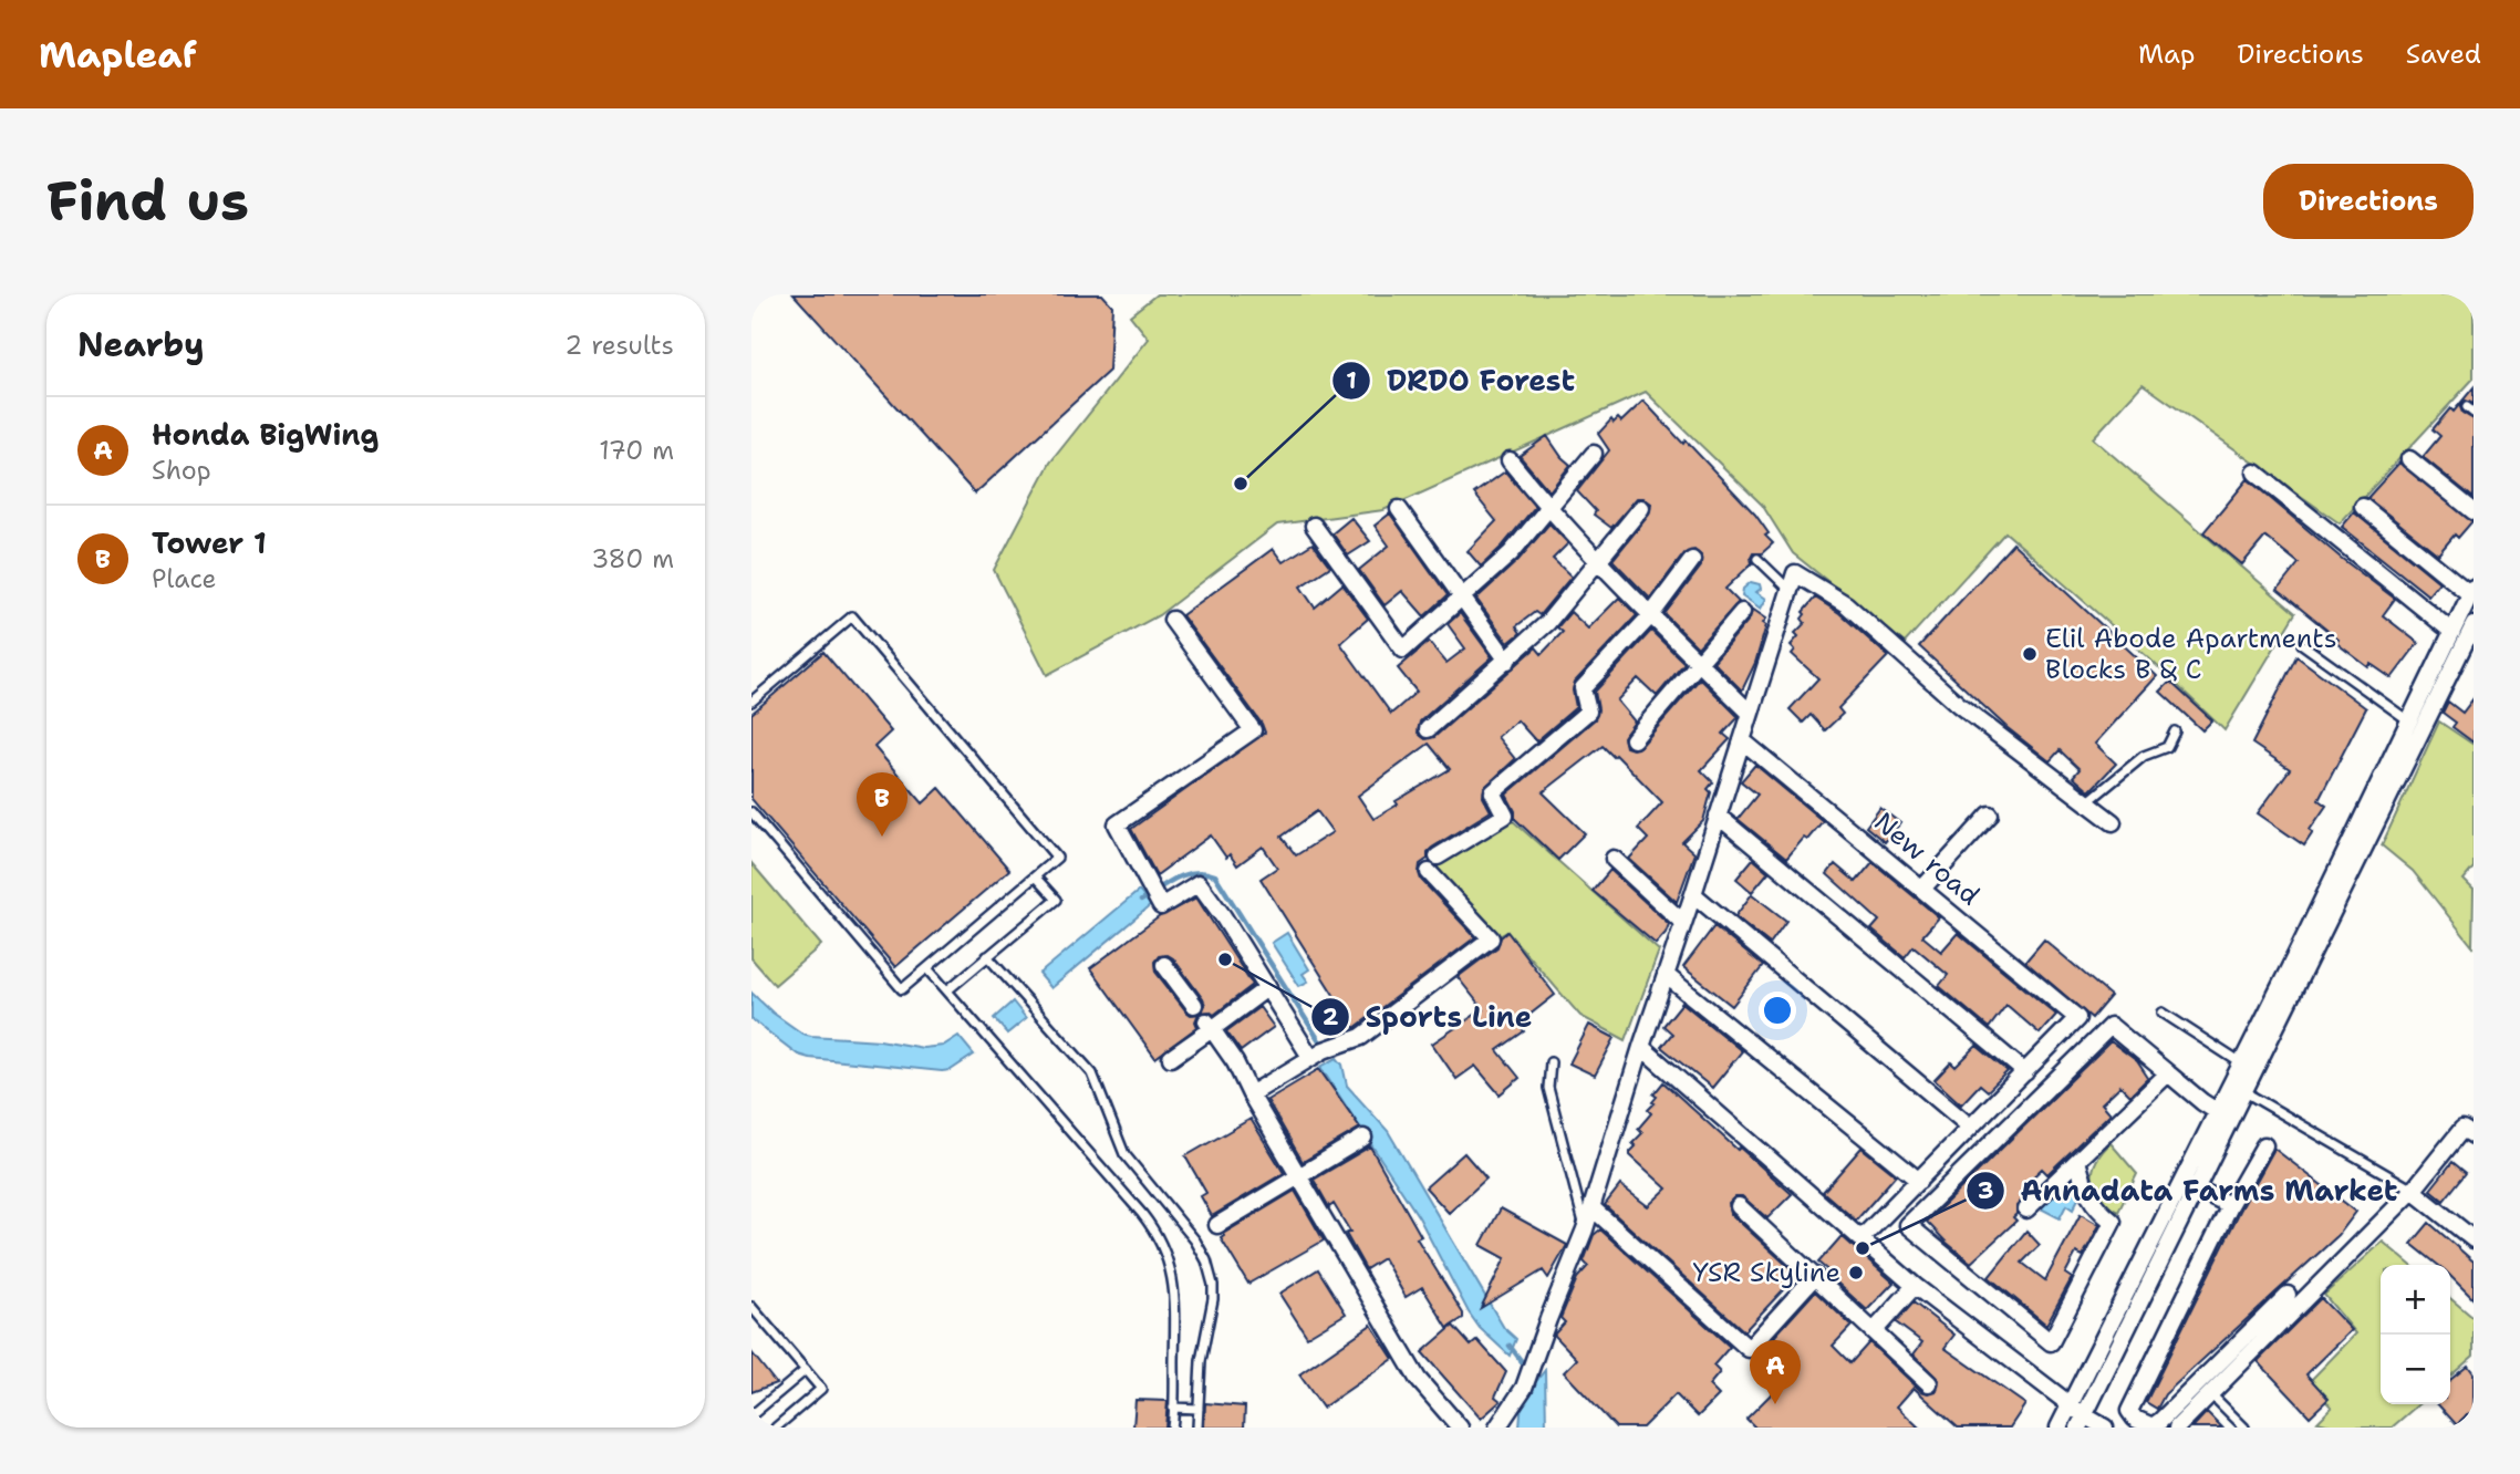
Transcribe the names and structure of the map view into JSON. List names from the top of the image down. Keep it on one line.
{"streets":{"street":["New road"]},"places":["DRDO Forest","Elil Abode Apartments Blocks B & C","Sports Line","Annadata Farms Market","YSR Skyline"],"page":{"header":"Mapleaf","nav":["Map","Directions","Saved"],"buttons":"Directions","title":"Find us","heading":["Nearby","2 results"],"list":[{"mark":"A","name":"Honda BigWing","note":"Shop","value":"170 m"},{"mark":"B","name":"Tower 1","note":"Place","value":"380 m"}],"pins":["B","A"],"map_buttons":["+","−"]}}
